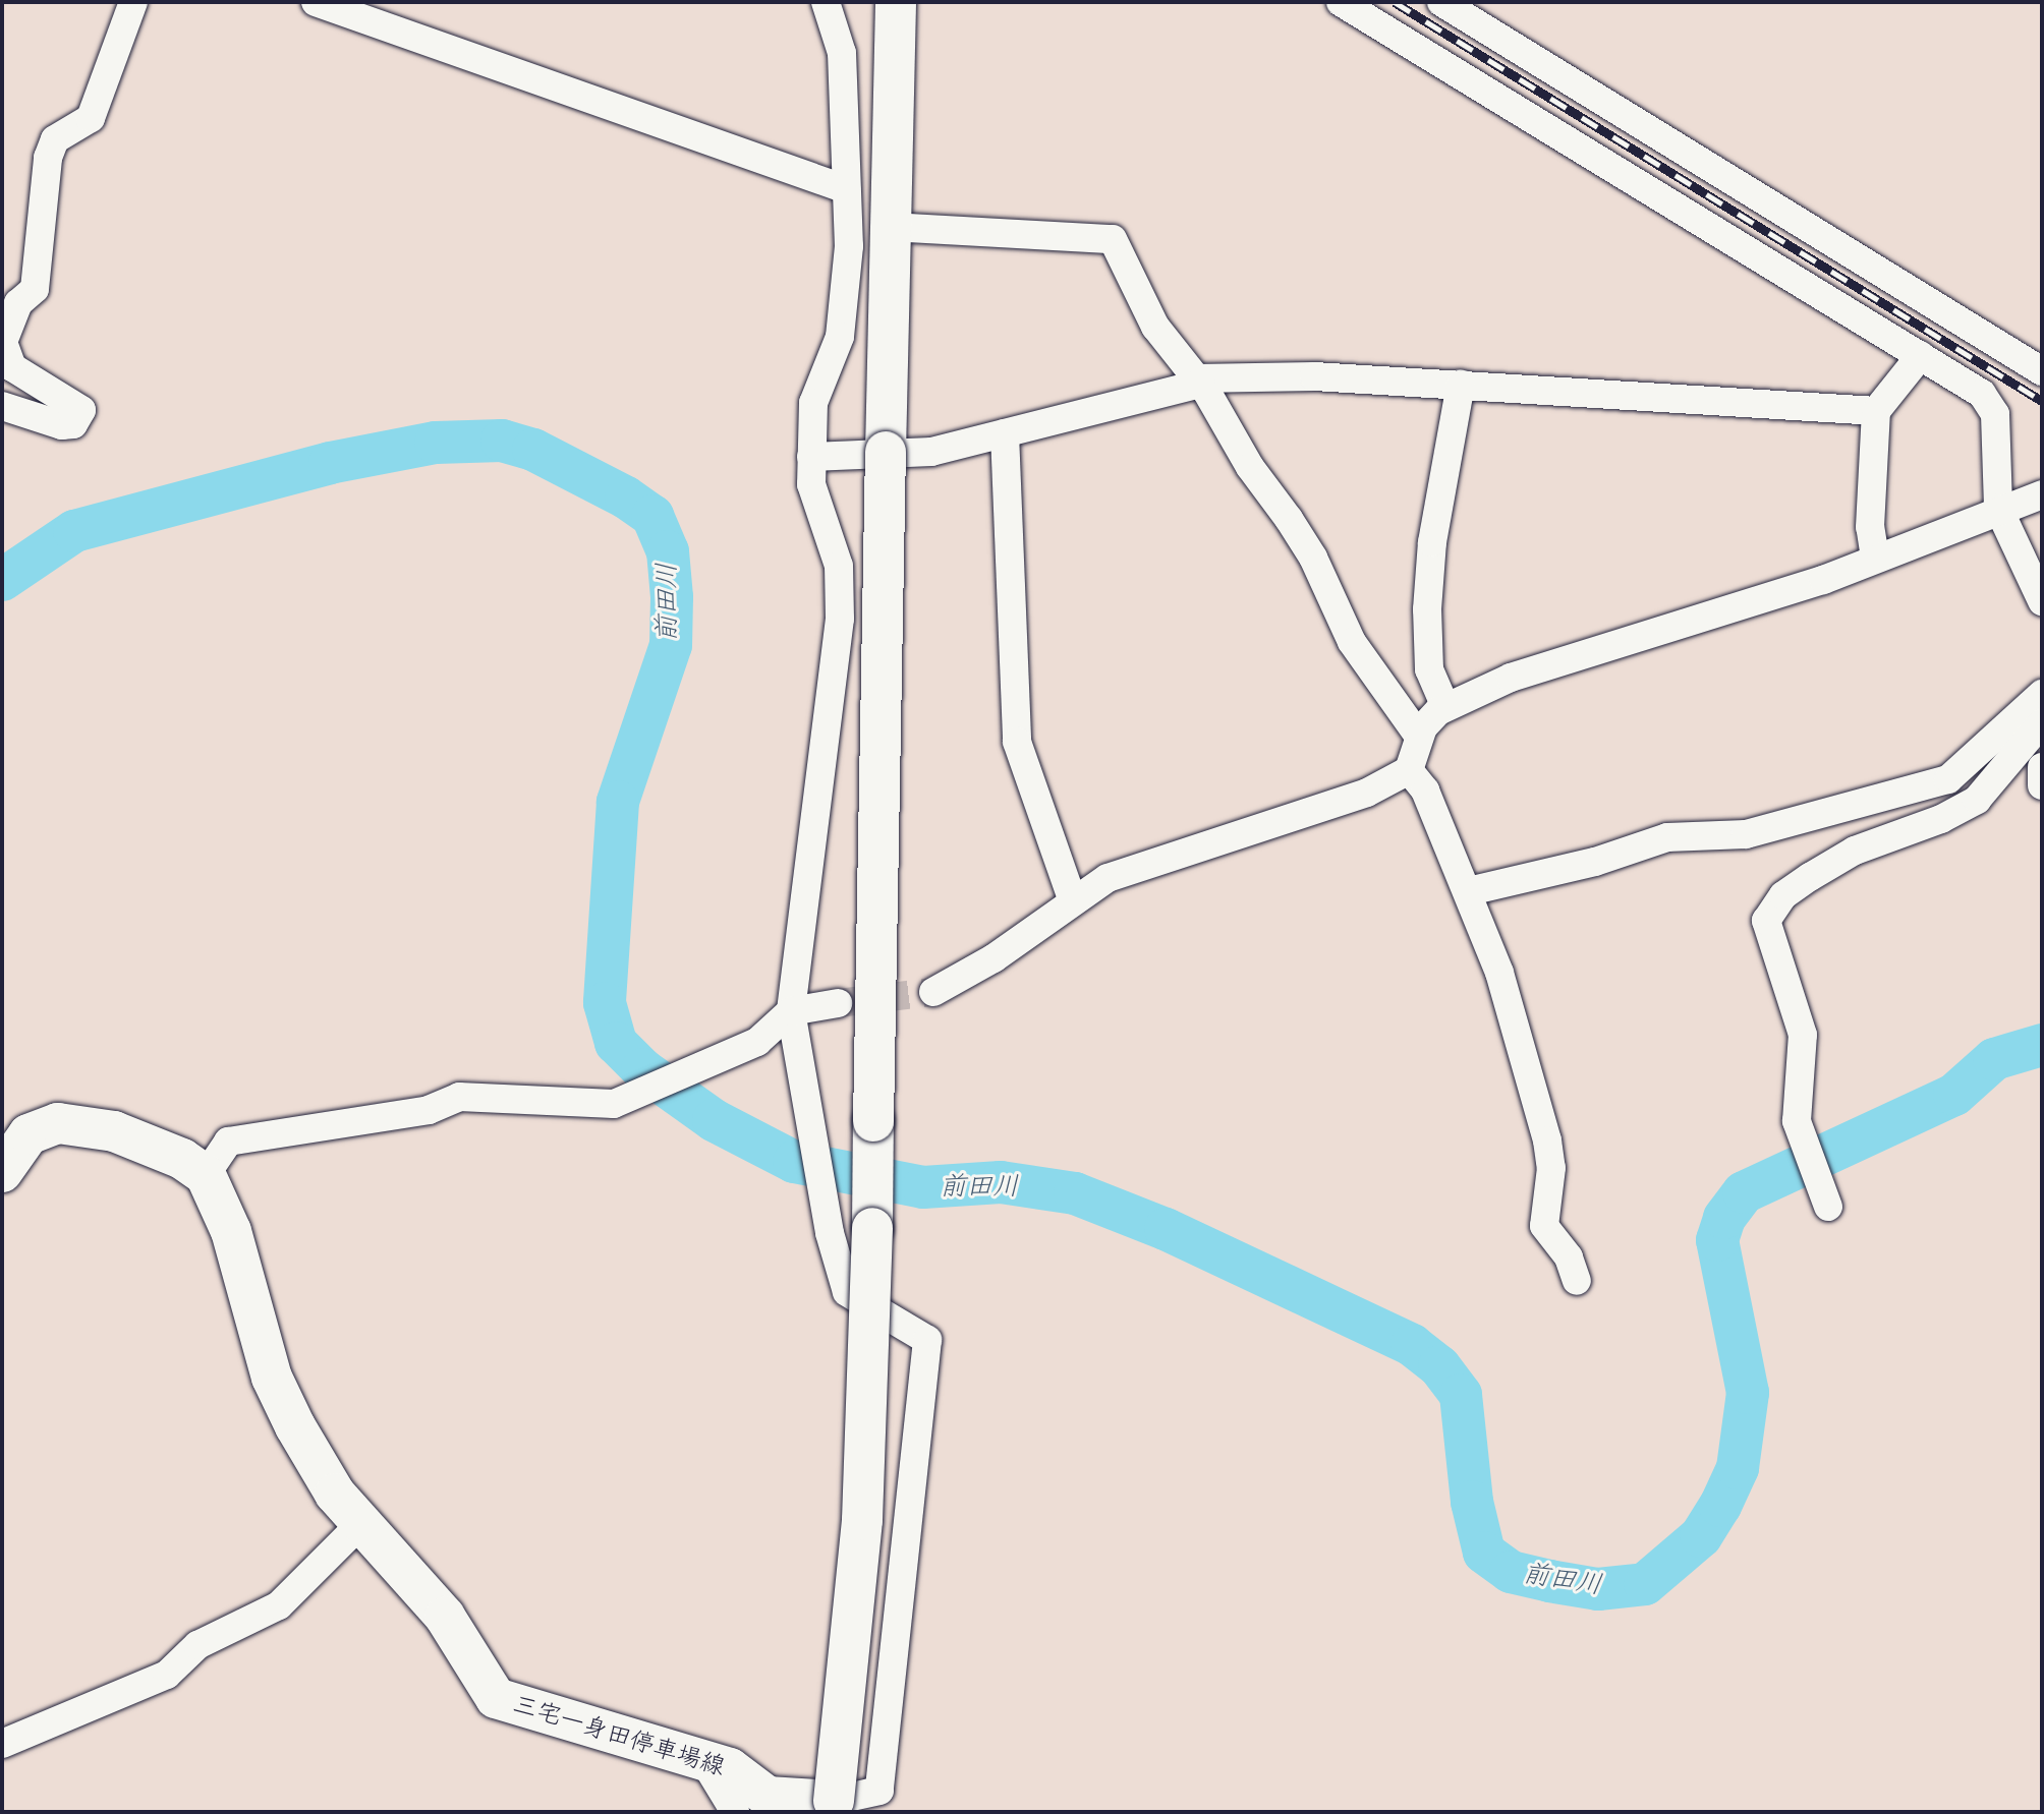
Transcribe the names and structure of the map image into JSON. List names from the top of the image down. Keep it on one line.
{"streets":{"street":["三宅一身田停車場線"]},"water":["前田川"]}
